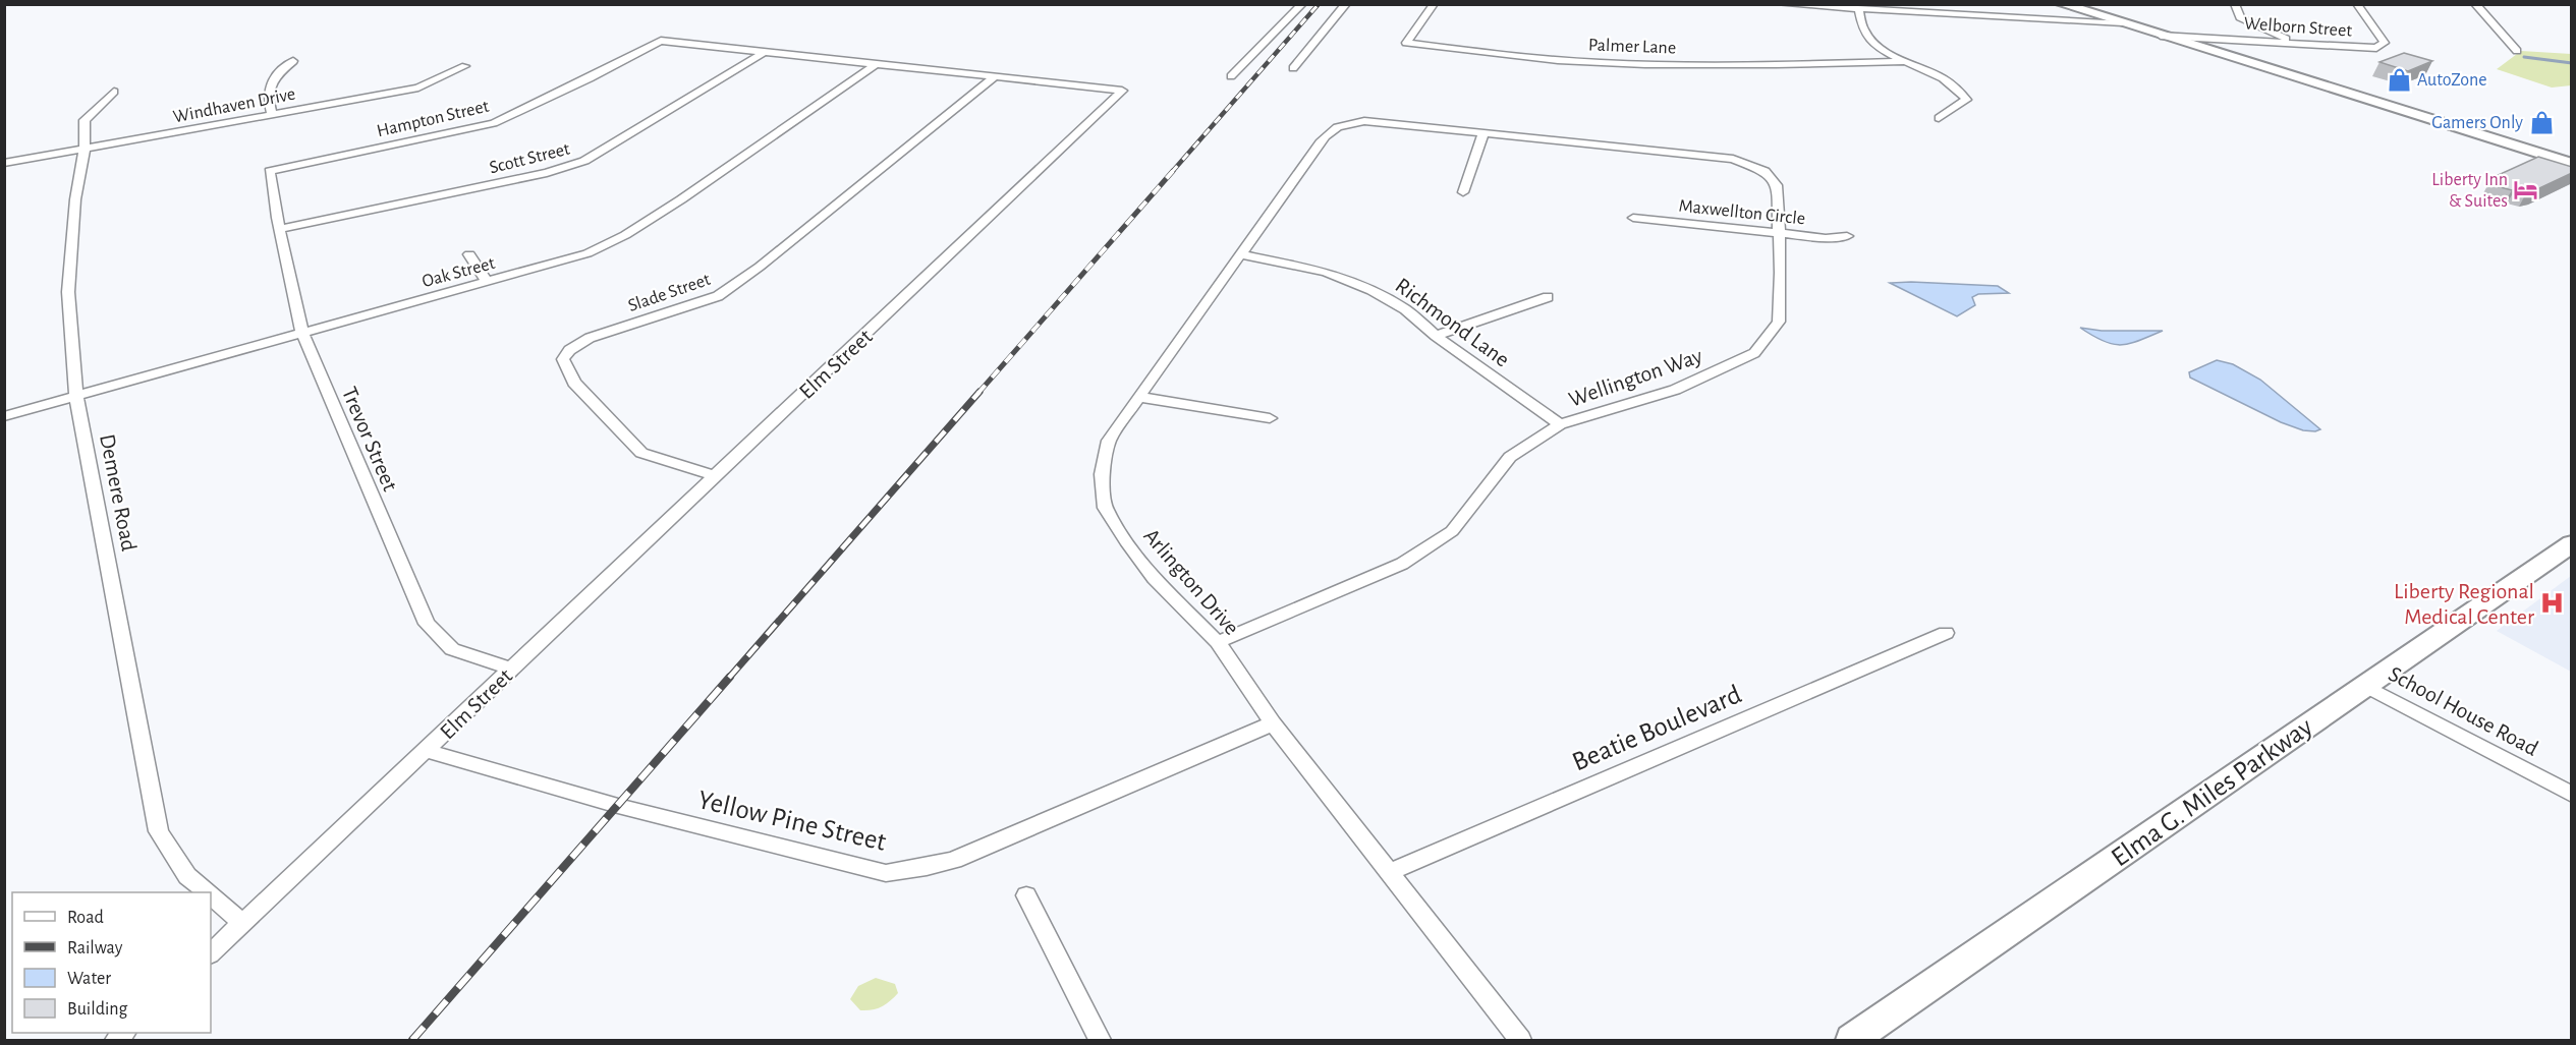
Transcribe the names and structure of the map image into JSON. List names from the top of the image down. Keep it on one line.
{"streets":{"main road":["Elma G. Miles Parkway"],"street":["Welborn Street","Palmer Lane","Windhaven Drive","Hampton Street","Scott Street","Maxwellton Circle","Oak Street","Slade Street","Richmond Lane","Elm Street","Wellington Way","Trevor Street","Demere Road","Arlington Drive","School House Road","Beatie Boulevard","Yellow Pine Street"]},"crossings":[["Windhaven Drive","Demere Road"],["Hampton Street","Elm Street"],["Hampton Street","Trevor Street"],["Scott Street","Elm Street"],["Scott Street","Trevor Street"],["Maxwellton Circle","Wellington Way"],["Oak Street","Elm Street"],["Oak Street","Trevor Street"],["Oak Street","Demere Road"],["Slade Street","Elm Street"],["Richmond Lane","Wellington Way"],["Richmond Lane","Arlington Drive"],["Elm Street","Trevor Street"],["Elm Street","Demere Road"],["Elm Street","Yellow Pine Street"],["Wellington Way","Arlington Drive"],["Arlington Drive","Beatie Boulevard"],["Arlington Drive","Yellow Pine Street"],["School House Road","Elma G. Miles Parkway"]],"places":{"shop":["AutoZone","Gamers Only"],"hotel":["Liberty Inn & Suites"],"hospital":["Liberty Regional Medical Center"]},"legend":["Road","Railway","Water","Building"]}
